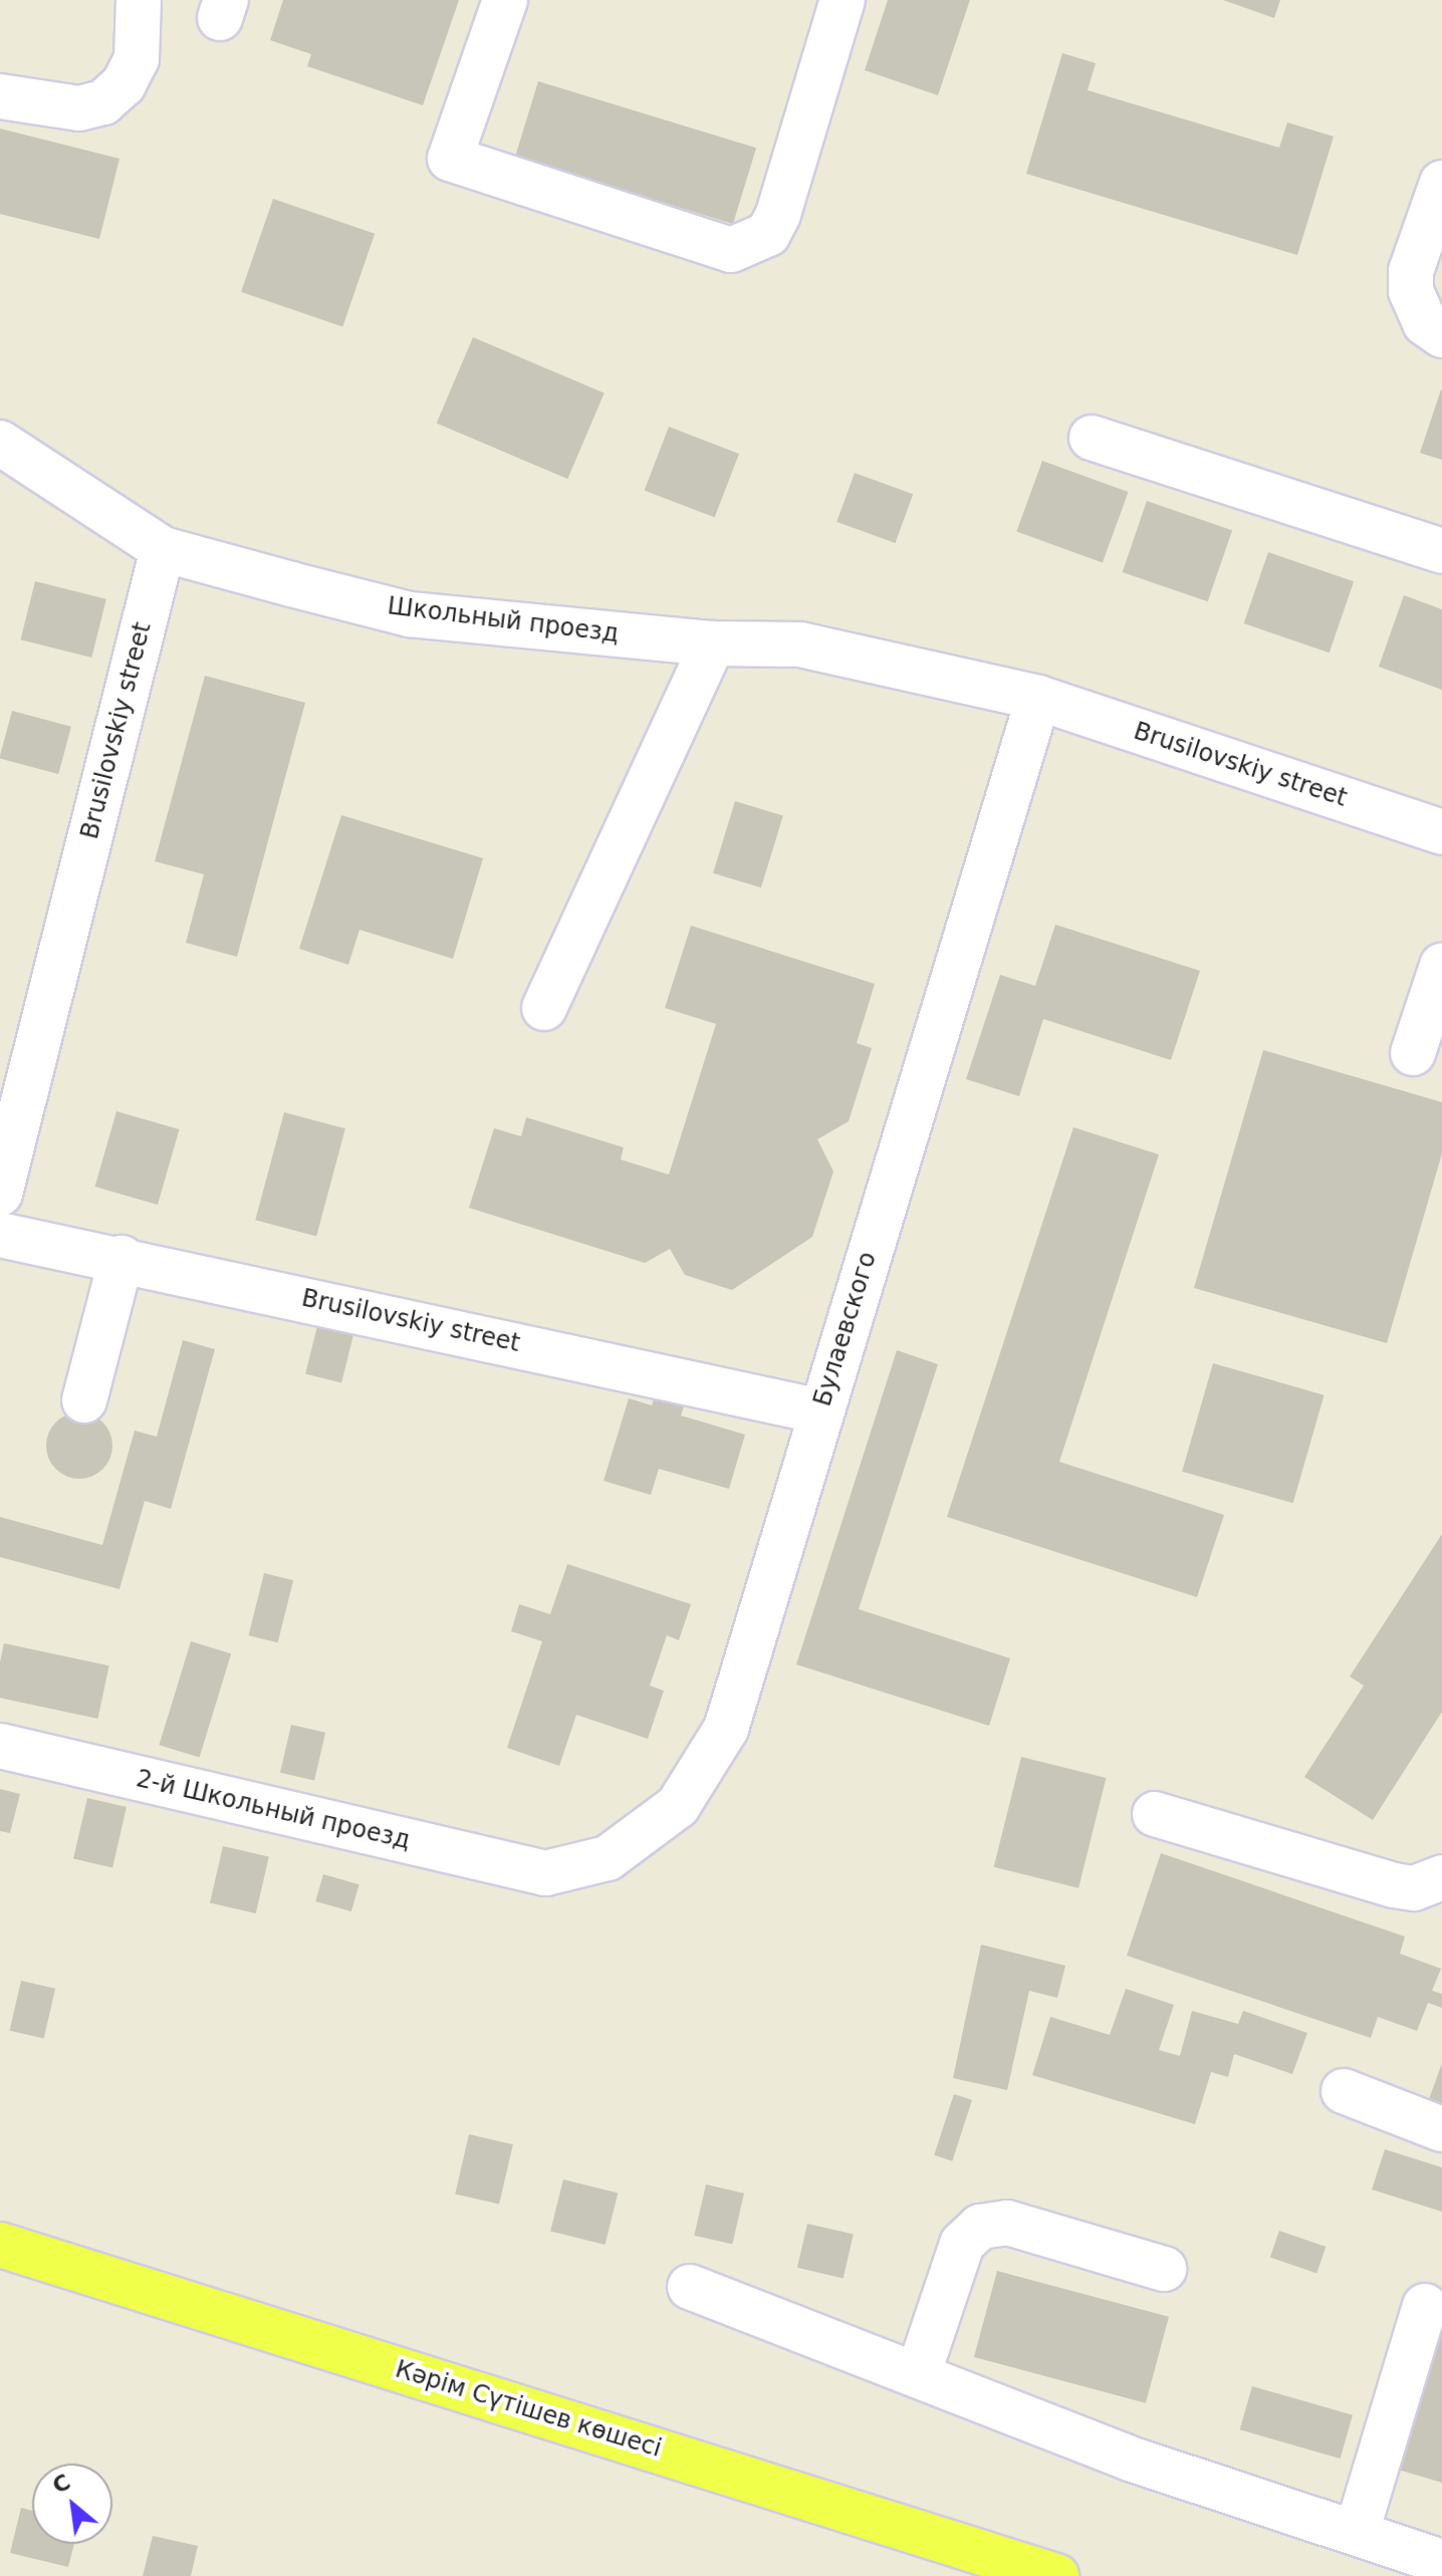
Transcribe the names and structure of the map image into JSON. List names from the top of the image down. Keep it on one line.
{"streets":{"main road":["Кәрім Сүтішев көшесі"],"street":["Школьный проезд","Brusilovskiy street","Булаевского","2-й Школьный проезд"]},"crossings":[["Школьный проезд","Brusilovskiy street"],["Школьный проезд","Булаевского"],["Brusilovskiy street","Булаевского"],["Булаевского","2-й Школьный проезд"]],"north":"top left"}
